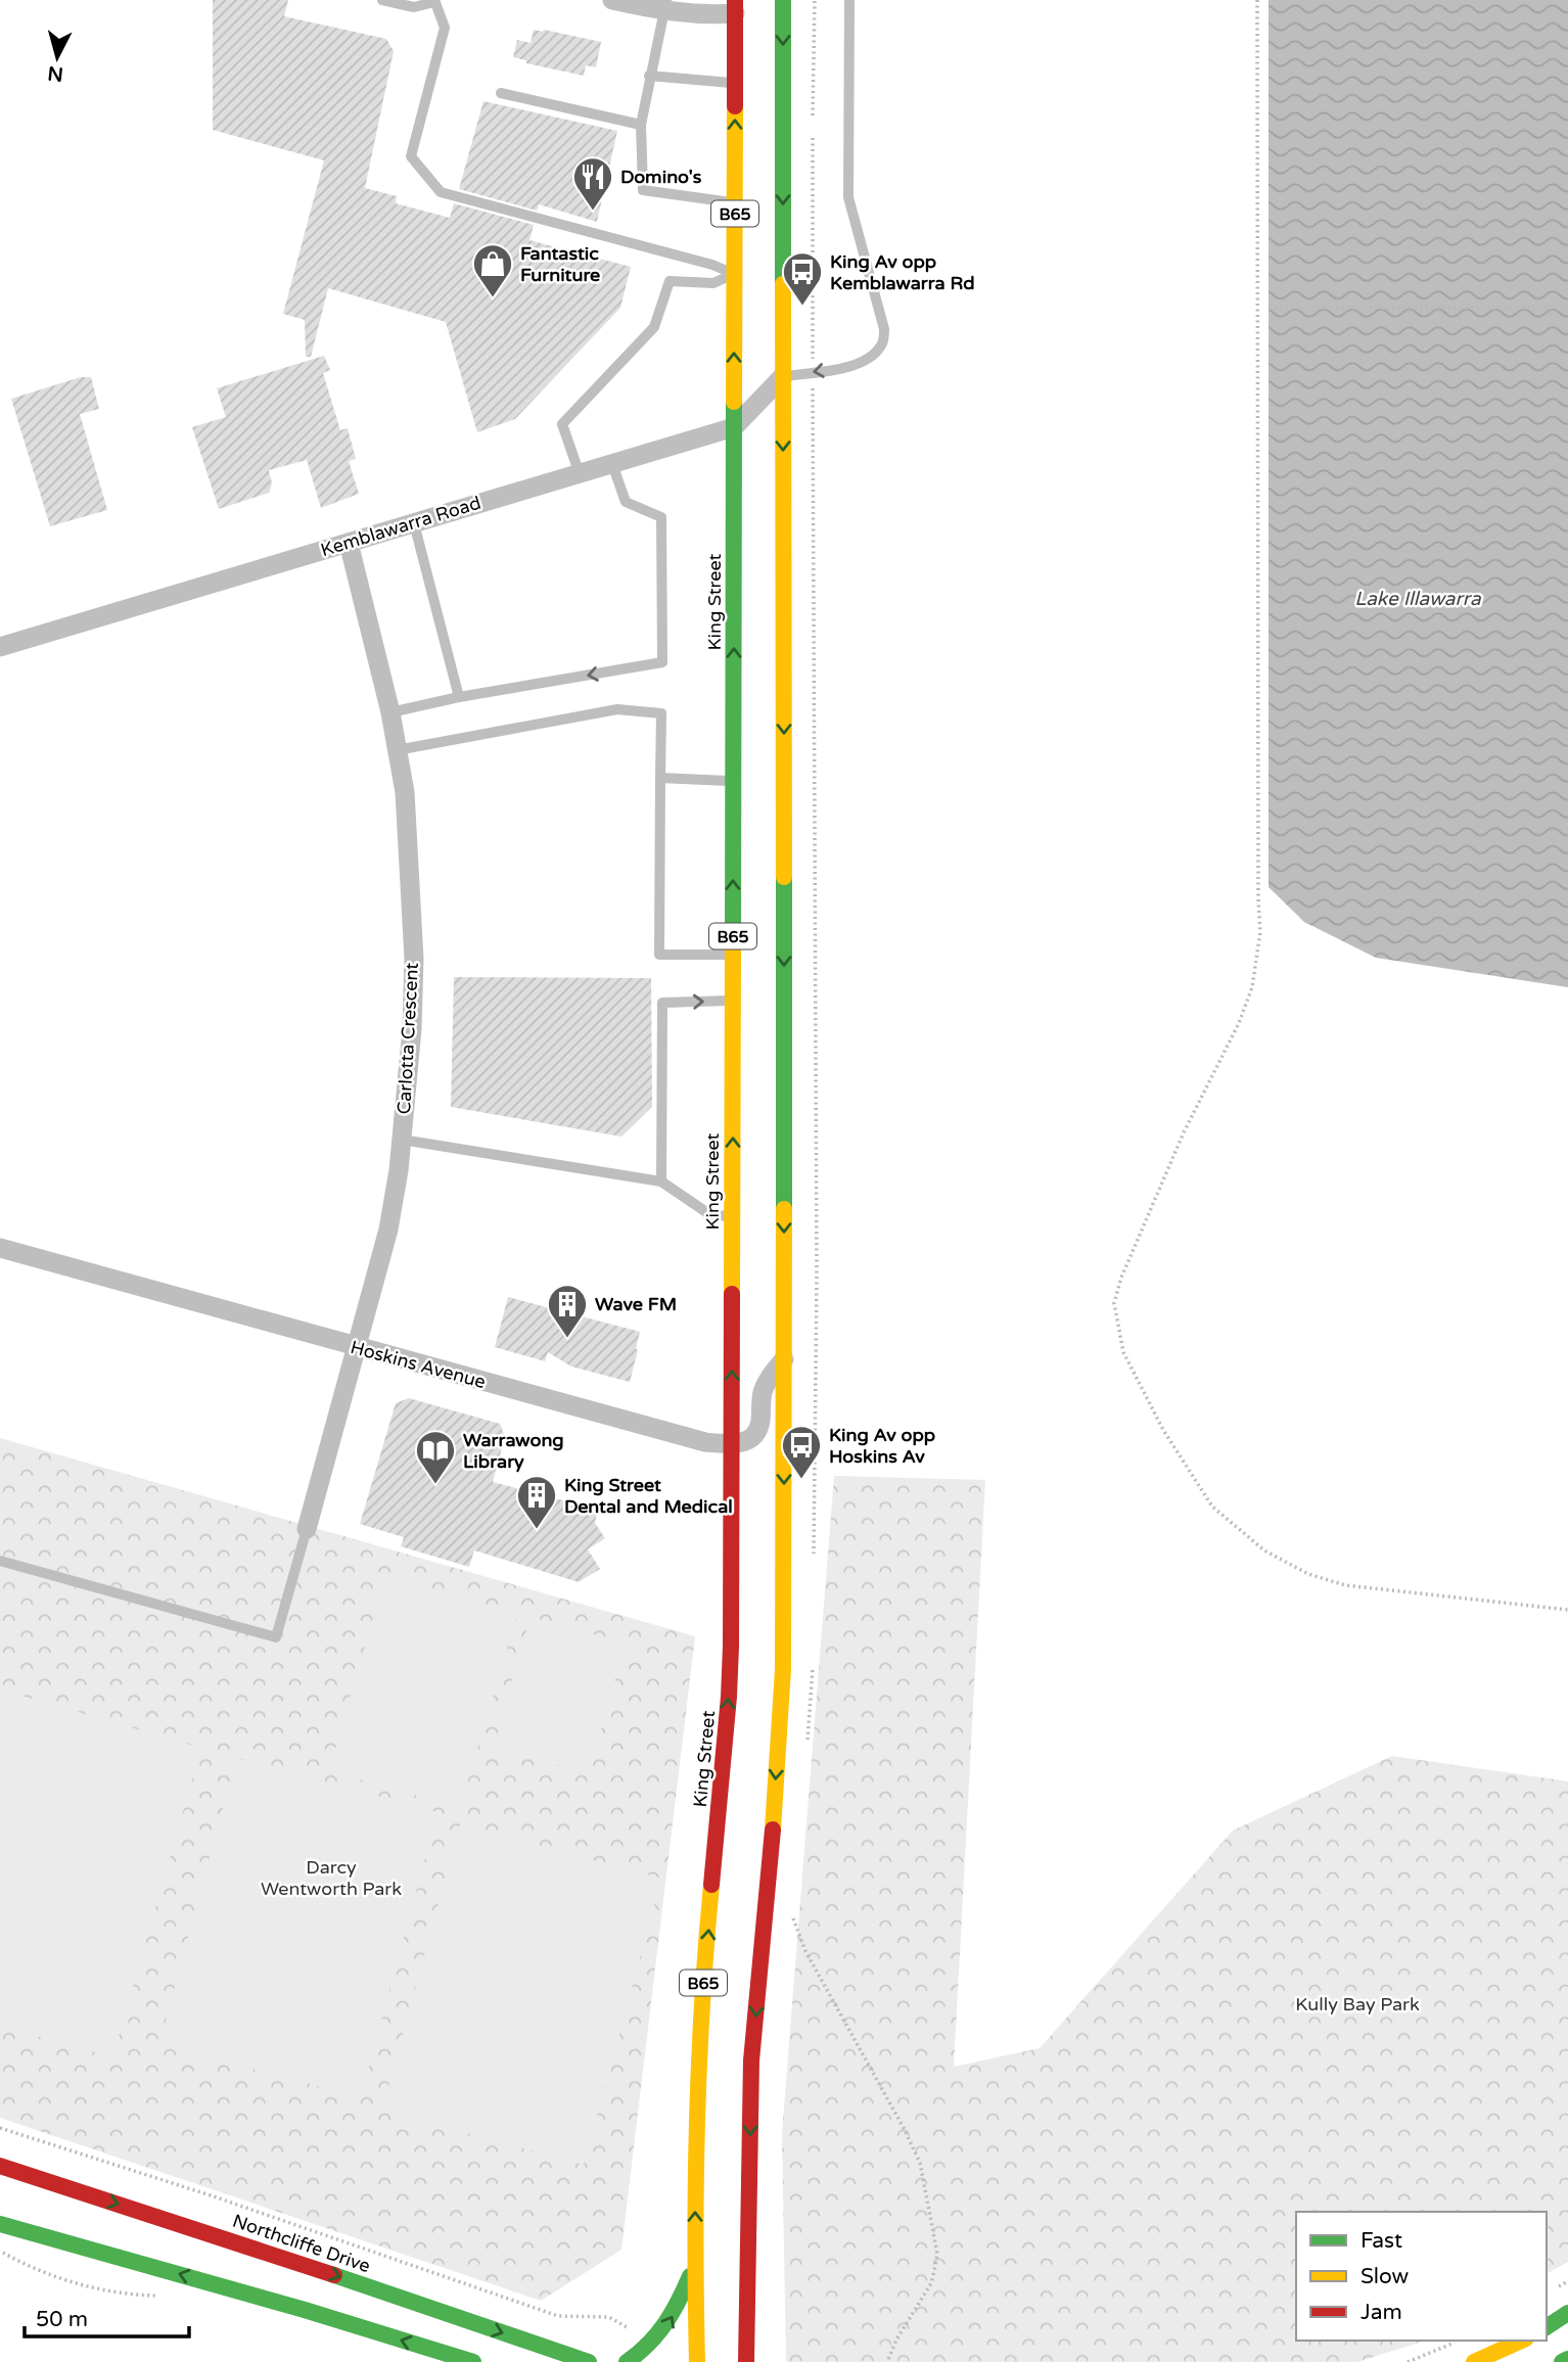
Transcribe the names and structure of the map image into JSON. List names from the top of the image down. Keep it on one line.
{"streets":{"main road":["B65","King Street","Northcliffe Drive"],"street":["Kemblawarra Road","Carlotta Crescent","Hoskins Avenue"]},"crossings":[["B65","Kemblawarra Road"],["Kemblawarra Road","King Street"],["Kemblawarra Road","Carlotta Crescent"],["King Street","Hoskins Avenue"],["Carlotta Crescent","Hoskins Avenue"]],"water":["Lake Illawarra"],"parks":["Darcy Wentworth Park","Kully Bay Park"],"places":{"restaurant":["Domino's"],"shop":["Fantastic Furniture"],"bus stop":["King Av opp Kemblawarra Rd","King Av opp Hoskins Av"],"building":["Wave FM","King Street Dental and Medical"],"library":["Warrawong Library"]},"legend":["Fast","Slow","Jam"],"scale_bar":"50 m","north":"bottom"}
